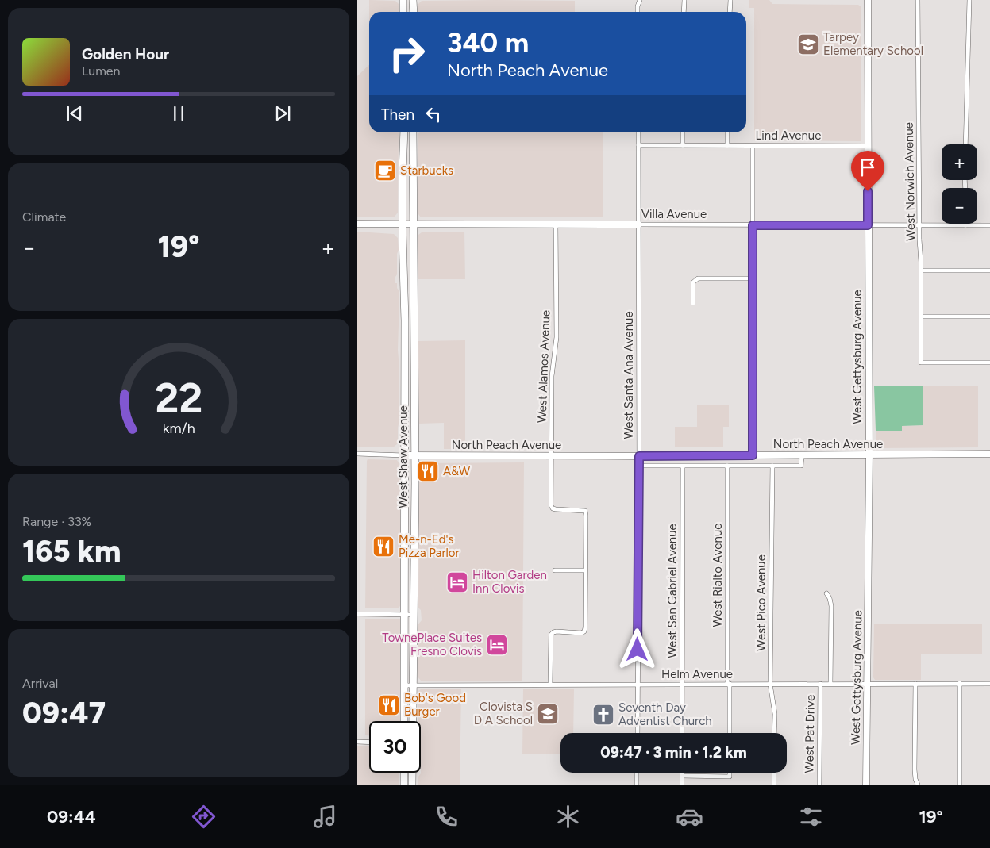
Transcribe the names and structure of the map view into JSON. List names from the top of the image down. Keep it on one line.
{"streets":{"main road":["West Shaw Avenue"],"street":["Lind Avenue","West Norwich Avenue","Villa Avenue","West Gettysburg Avenue","West Alamos Avenue","West Santa Ana Avenue","North Peach Avenue","West Rialto Avenue","West San Gabriel Avenue","West Pico Avenue","Helm Avenue","West Pat Drive"]},"crossings":[["Lind Avenue","West Gettysburg Avenue"],["Lind Avenue","West Santa Ana Avenue"],["West Norwich Avenue","Villa Avenue"],["Villa Avenue","West Gettysburg Avenue"],["Villa Avenue","West Alamos Avenue"],["Villa Avenue","West Santa Ana Avenue"],["Villa Avenue","West Shaw Avenue"],["West Gettysburg Avenue","North Peach Avenue"],["West Gettysburg Avenue","Helm Avenue"],["West Alamos Avenue","North Peach Avenue"],["West Alamos Avenue","Helm Avenue"],["West Santa Ana Avenue","North Peach Avenue"],["West Santa Ana Avenue","Helm Avenue"],["North Peach Avenue","West Shaw Avenue"],["West Shaw Avenue","Helm Avenue"],["West Rialto Avenue","Helm Avenue"],["West San Gabriel Avenue","Helm Avenue"],["West Pico Avenue","Helm Avenue"],["Helm Avenue","West Pat Drive"]],"places":{"school or university":["Tarpey Elementary School","Clovista S D A School"],"cafe":["Starbucks"],"restaurant":["A&W","Me-n-Ed's Pizza Parlor","Bob's Good Burger"],"hotel":["Hilton Garden Inn Clovis","TownePlace Suites Fresno Clovis"],"church":["Seventh Day Adventist Church"]},"page":{"turn":["340 m","North Peach Avenue"],"song":["Golden Hour","Lumen"],"then":"Then","map_buttons":["+","−"],"tile":["Climate",["Range · 33%","165 km"],["Arrival","09:47"]],"heat":["−","19°","+"],"limit":"30","trip":"09:47 · 3 min · 1.2 km","tabs":["09:44","19°"],"gauge":["22","km/h"]}}
